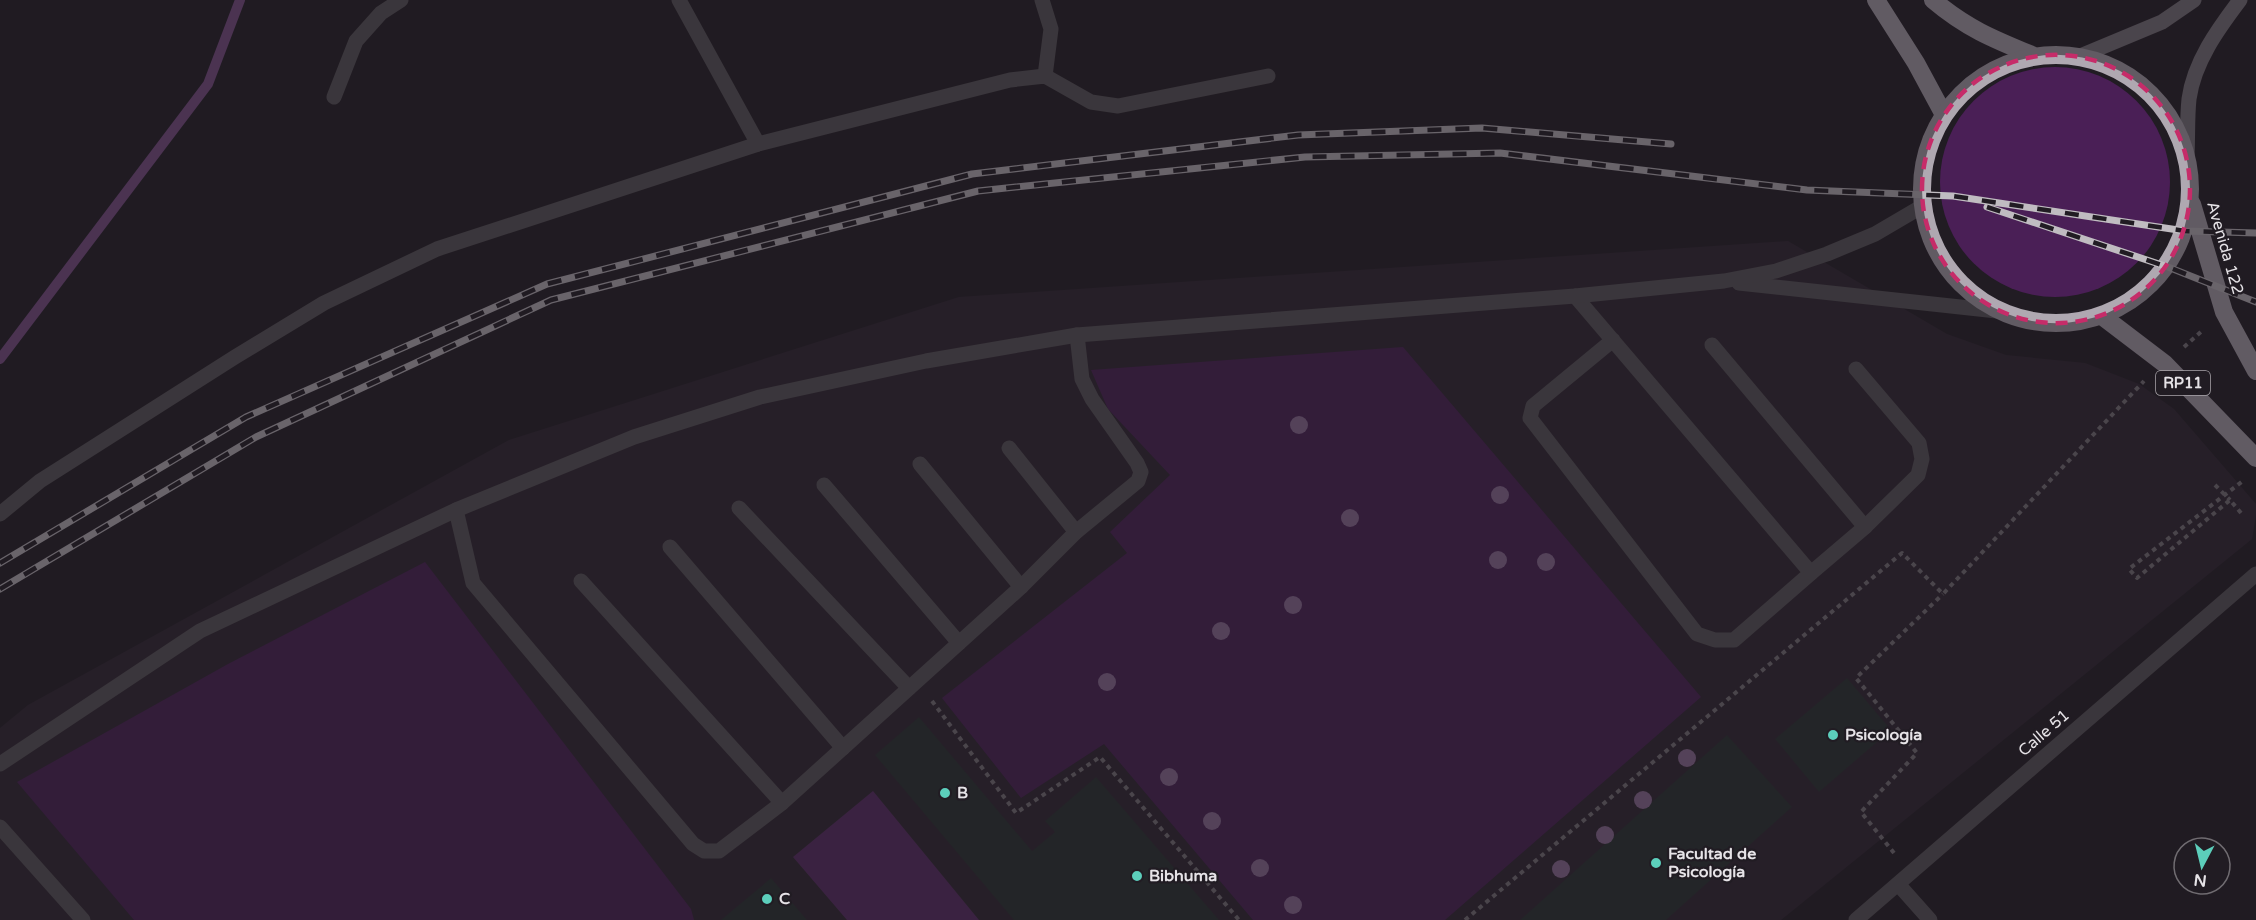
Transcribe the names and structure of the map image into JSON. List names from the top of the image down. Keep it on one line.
{"streets":{"highway":["Avenida 122","RP11"],"street":["Calle 51"]},"places":["Psicología","B","Facultad de Psicología","Bibhuma","C"],"north":"bottom"}
